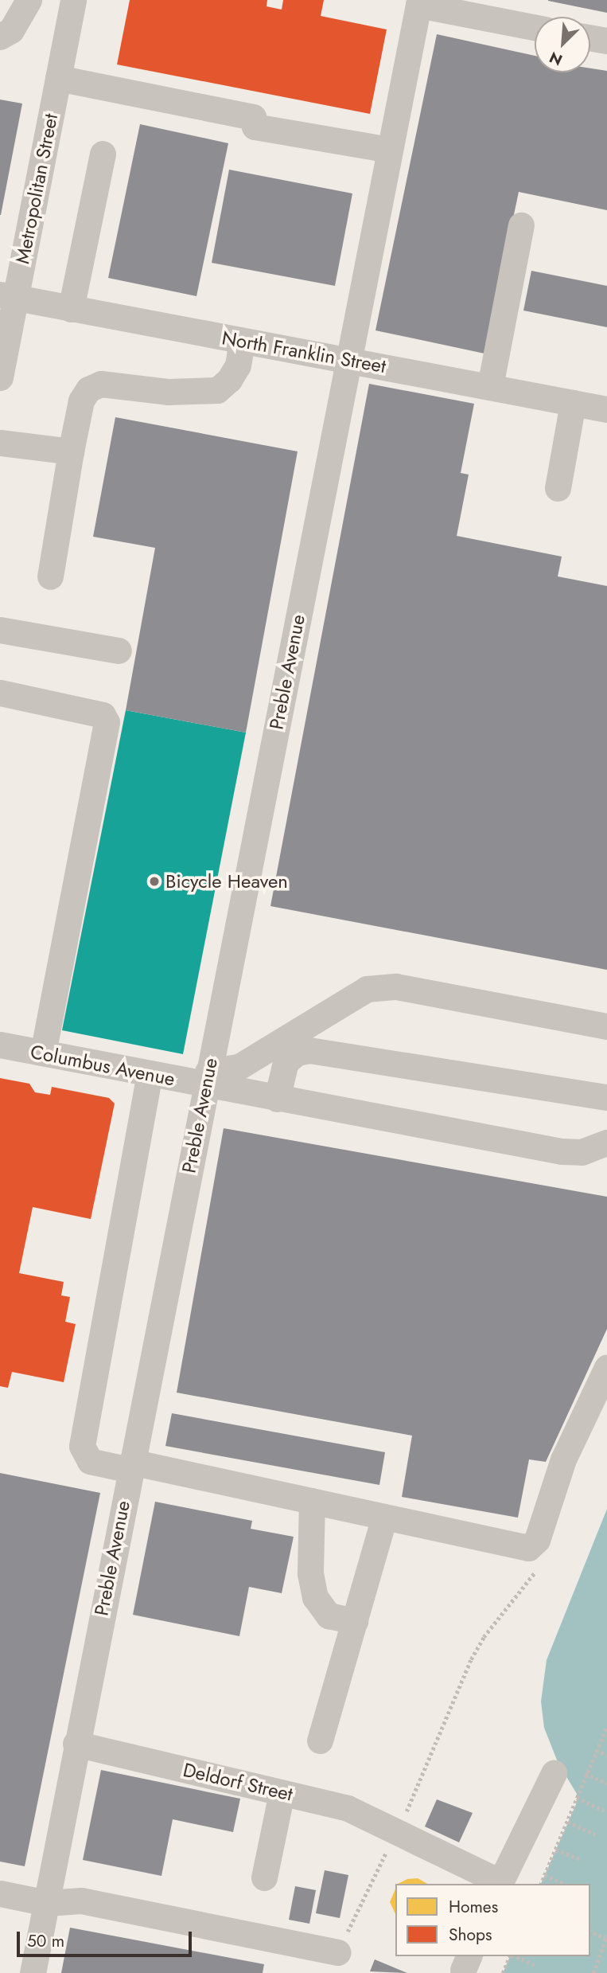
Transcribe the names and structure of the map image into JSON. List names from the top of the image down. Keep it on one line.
{"streets":{"street":["Metropolitan Street","North Franklin Street","Preble Avenue","Columbus Avenue","Deldorf Street"]},"crossings":[["Metropolitan Street","North Franklin Street"],["North Franklin Street","Preble Avenue"],["Preble Avenue","Columbus Avenue"],["Preble Avenue","Deldorf Street"]],"places":["Bicycle Heaven"],"legend":["Homes","Shops"],"scale_bar":"50 m","north":"bottom left"}
